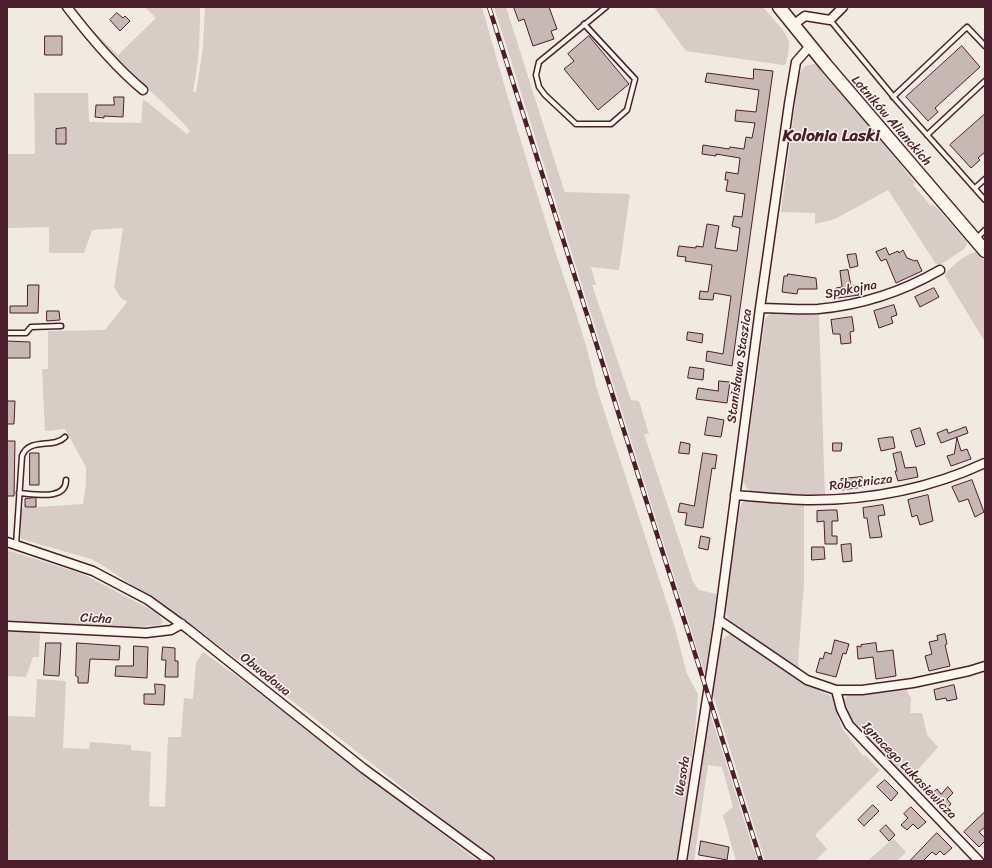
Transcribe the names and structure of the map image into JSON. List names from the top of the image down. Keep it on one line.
{"streets":{"main road":["Lotników Alianckich"],"street":["Spokojna","Stanisława Staszica","Robotnicza","Cicha","Obwodowa","Ignacego Łukasiewicza","Wesoła"]},"crossings":[["Lotników Alianckich","Stanisława Staszica"],["Spokojna","Stanisława Staszica"],["Stanisława Staszica","Robotnicza"],["Stanisława Staszica","Wesoła"],["Cicha","Obwodowa"]],"districts":["Kolonia Laski"]}
